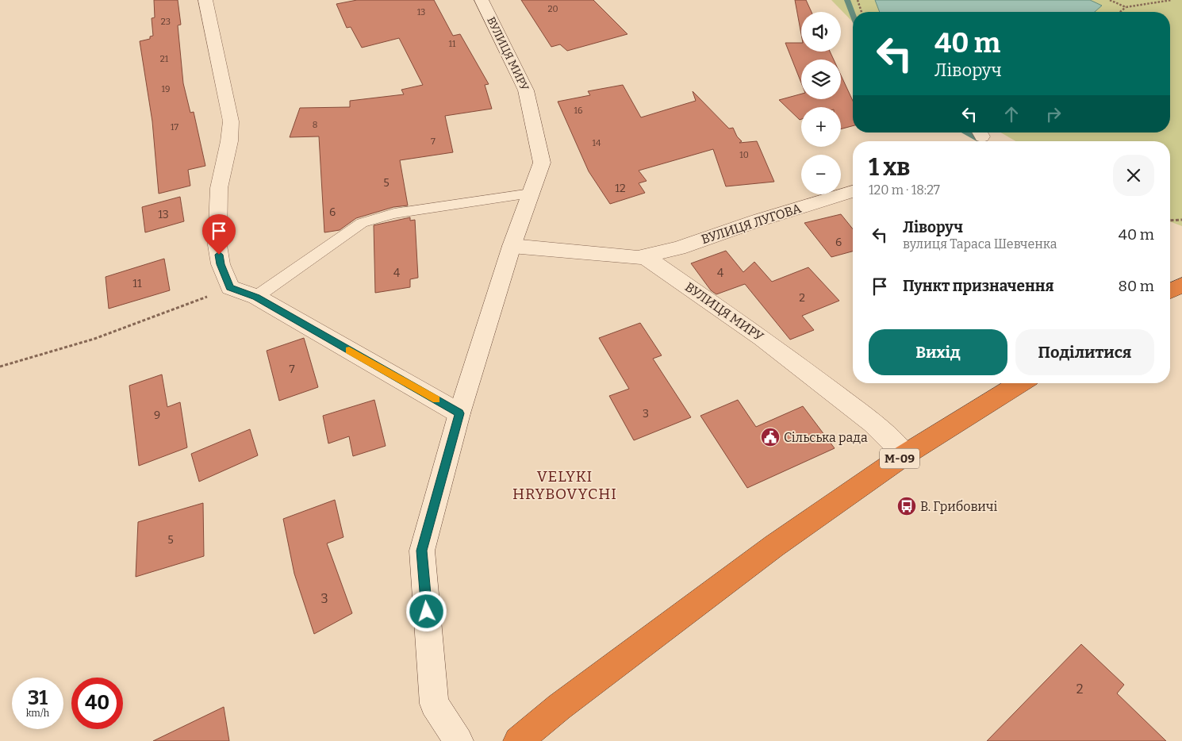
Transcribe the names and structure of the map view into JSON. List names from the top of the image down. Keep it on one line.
{"streets":{"highway":["М-09"],"street":["ВУЛИЦЯ МИРУ","ВУЛИЦЯ ЛУГОВА"]},"crossings":[["ВУЛИЦЯ МИРУ","ВУЛИЦЯ ЛУГОВА"],["ВУЛИЦЯ МИРУ","М-09"]],"districts":["VELYKI HRYBOVYCHI"],"places":{"public building":["Сільська рада"],"bus stop":["В. Грибовичі"]},"house_numbers":["20","13","23","11","21","19","16","8","17","7","14","10","5","12","6","13","6","4","4","11","2","7","3","9","5","3","2"],"page":{"map_buttons":["+","−"],"turn":["40 m","Ліворуч"],"heading":["1 хв","120 m · 18:27"],"list":[{"name":"Ліворуч","note":"вулиця Тараса Шевченка","value":"40 m"},{"name":"Пункт призначення","value":"80 m"}],"buttons":["Вихід","Поділитися"],"speed":"31 km/h","limit":"40"}}
